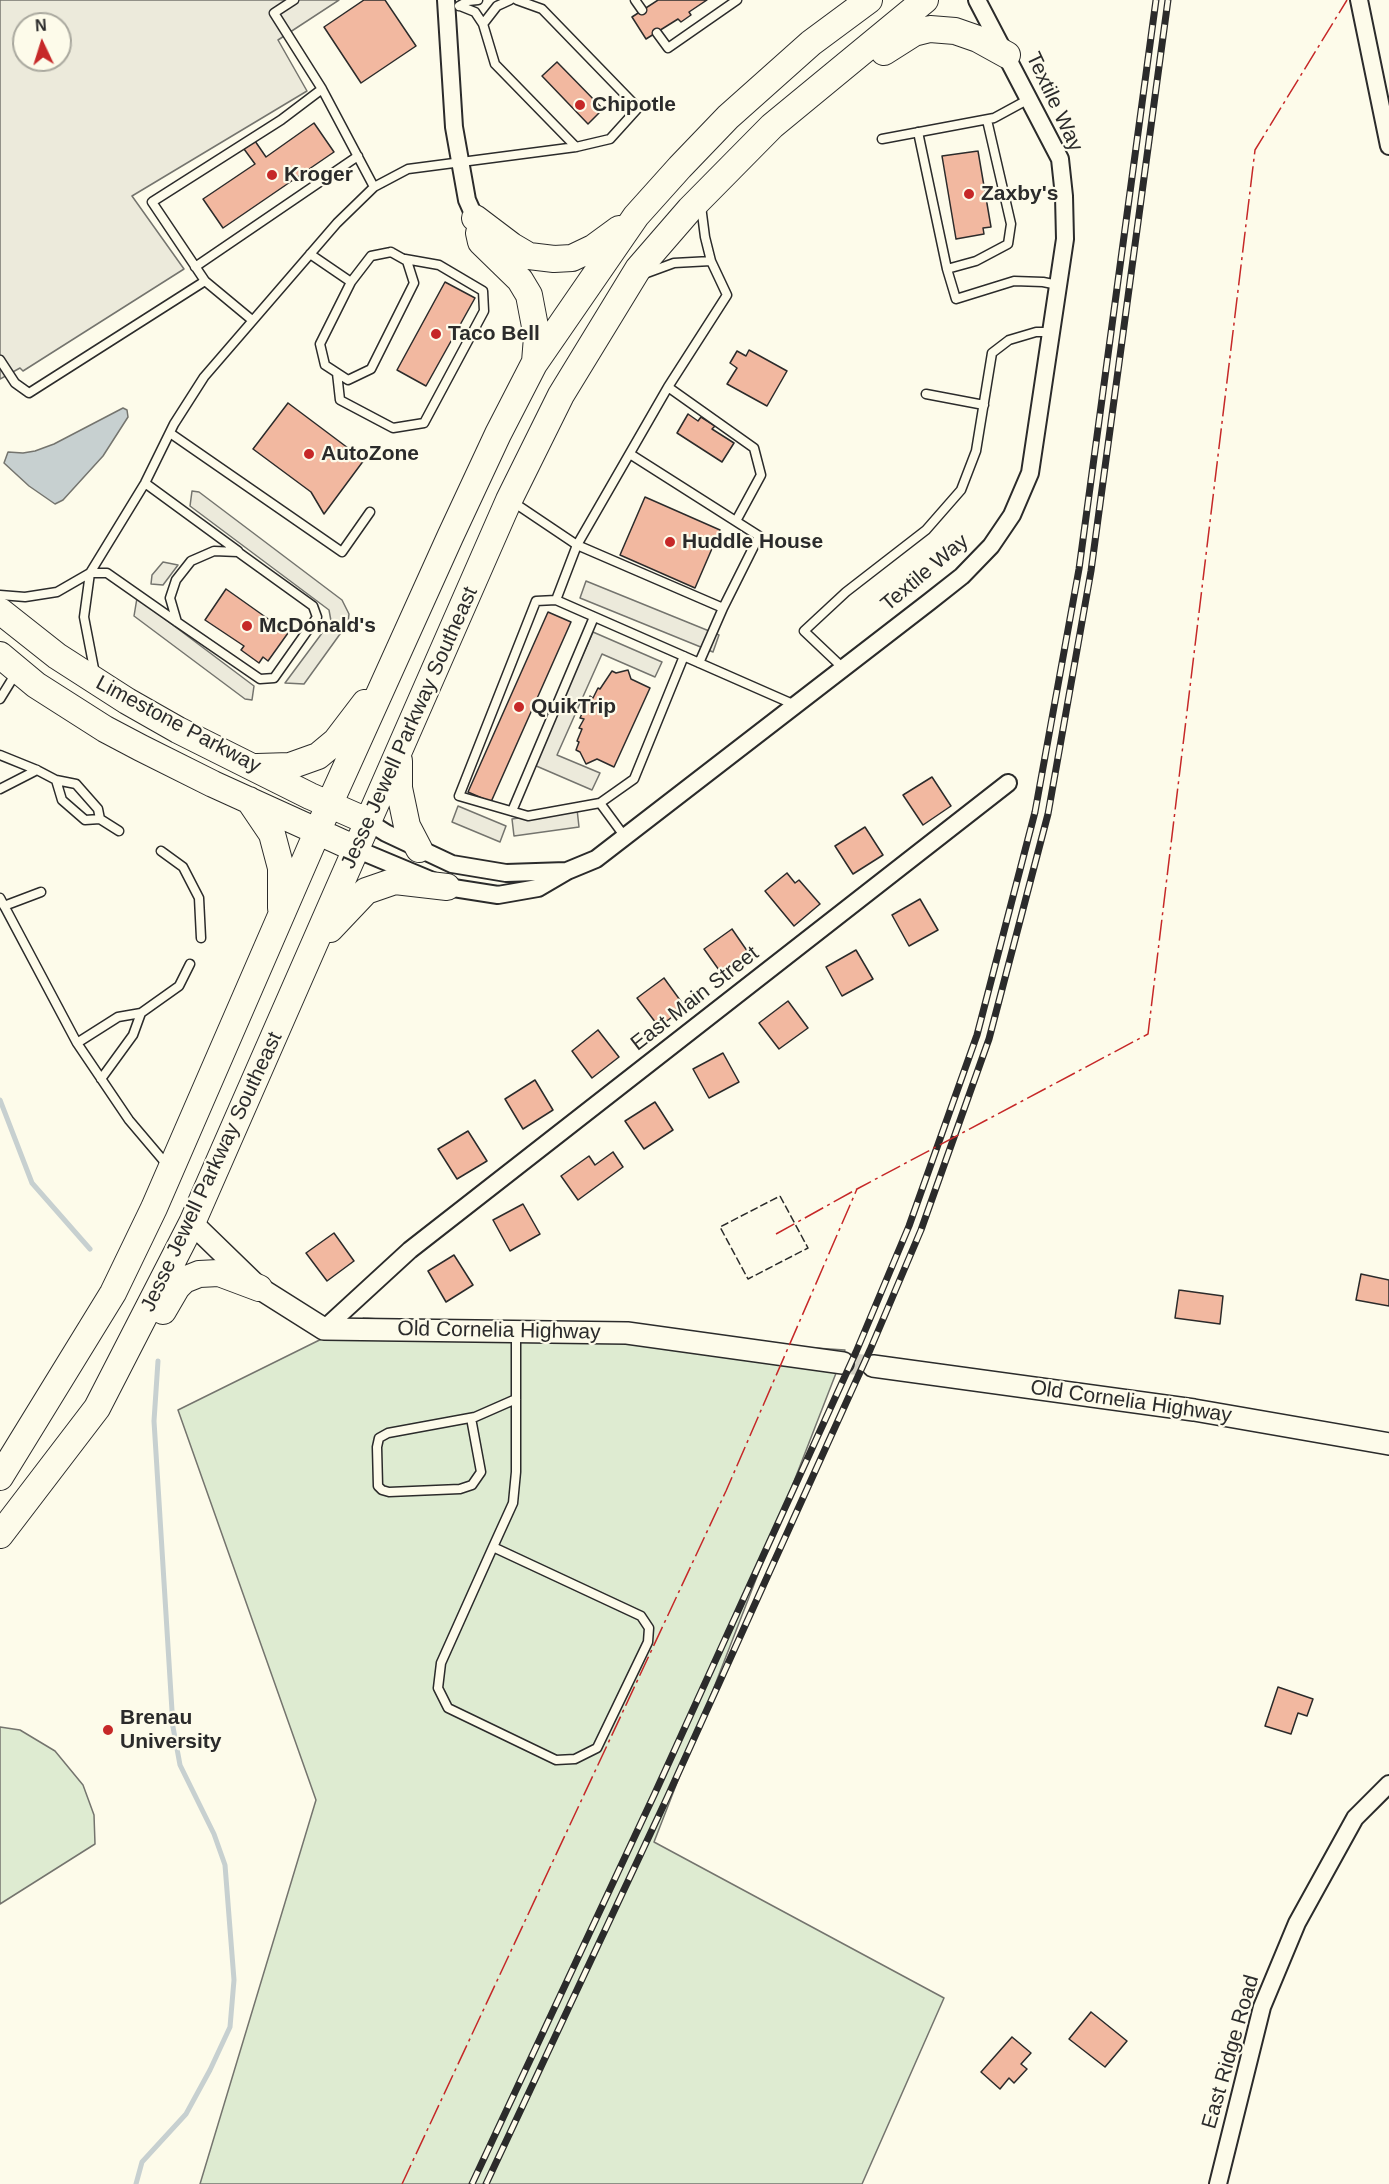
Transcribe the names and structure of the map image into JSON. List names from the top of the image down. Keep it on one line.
{"streets":{"main road":["Limestone Parkway","Jesse Jewell Parkway Southeast"],"street":["Textile Way","East Main Street","Old Cornelia Highway","East Ridge Road"]},"crossings":[["Textile Way","Limestone Parkway"],["Textile Way","Jesse Jewell Parkway Southeast"],["Limestone Parkway","Jesse Jewell Parkway Southeast"],["East Main Street","Old Cornelia Highway"]],"places":["Chipotle","Kroger","Zaxby's","Taco Bell","AutoZone","Huddle House","McDonald's","QuikTrip","Brenau University"],"north":"top"}
